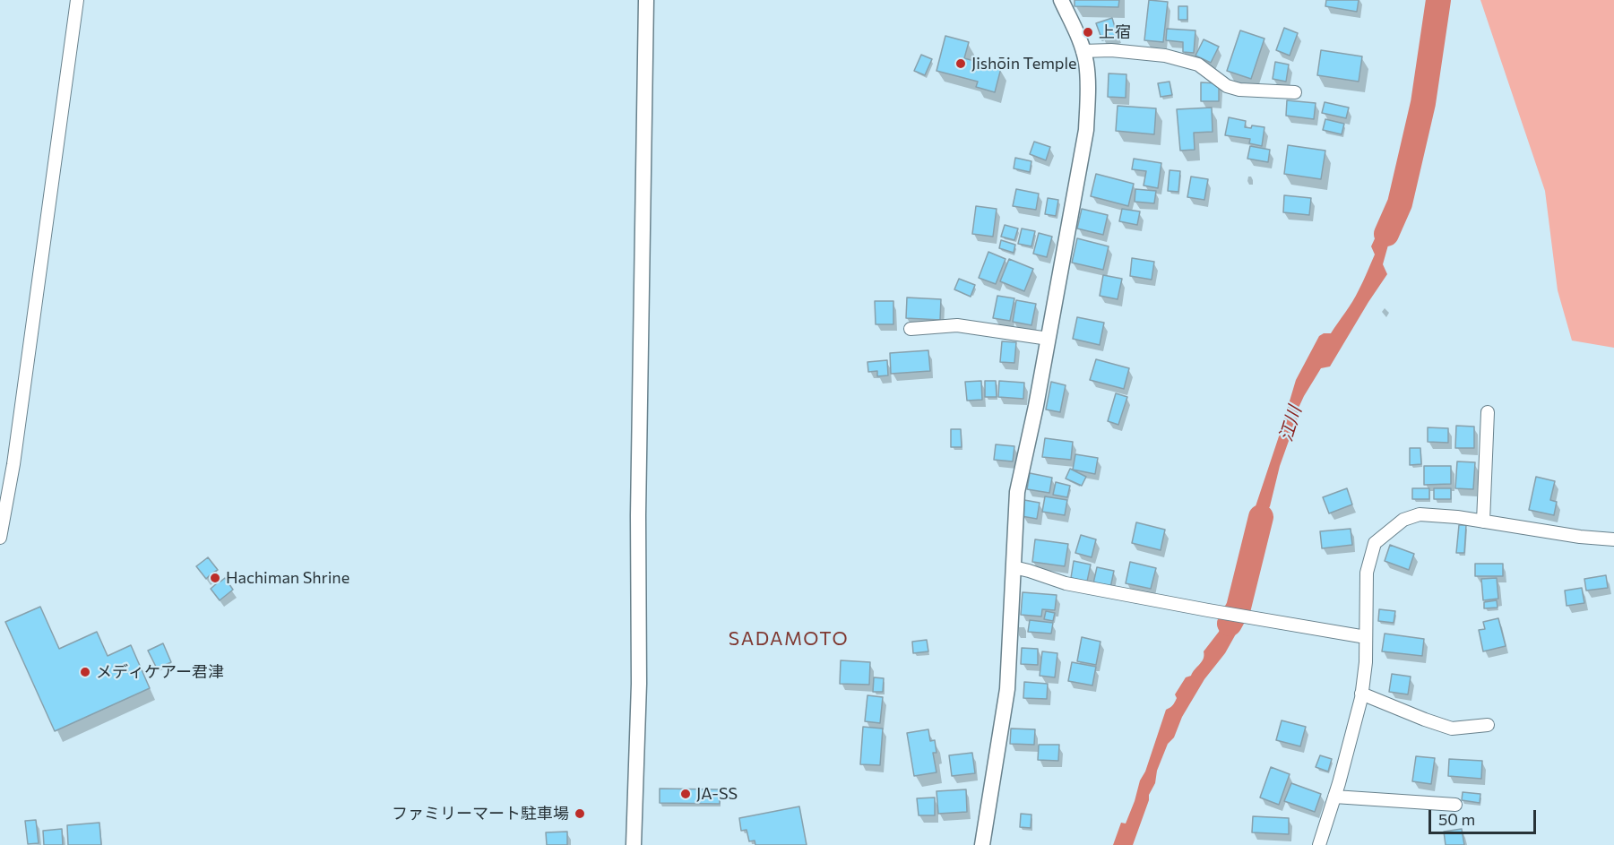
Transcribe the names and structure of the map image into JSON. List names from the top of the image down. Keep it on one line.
{"districts":["SADAMOTO"],"water":["江川"],"places":["上宿","Jishōin Temple","Hachiman Shrine","メディケアー君津","JA-SS","ファミリーマート駐車場"],"scale_bar":"50 m"}
